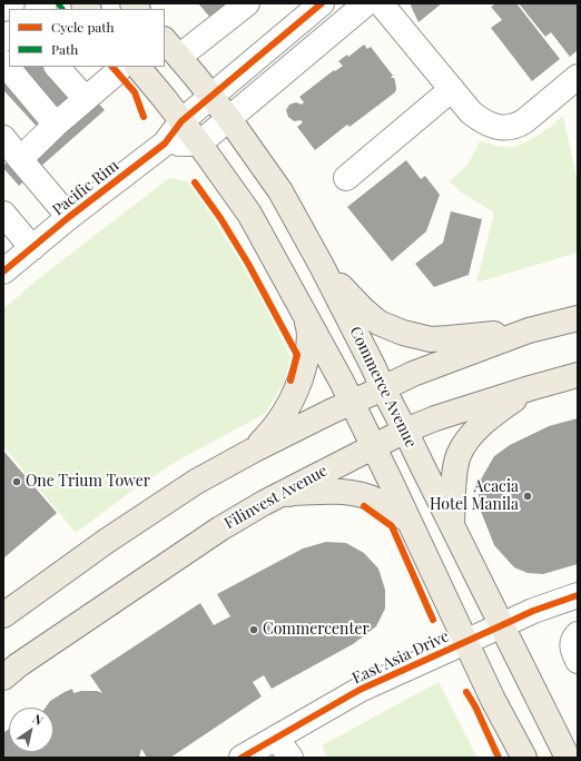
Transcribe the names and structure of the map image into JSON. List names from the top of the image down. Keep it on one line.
{"streets":{"main road":["Commerce Avenue","Filinvest Avenue"],"street":["Pacific Rim","East Asia Drive"]},"crossings":[["Pacific Rim","Commerce Avenue"],["Commerce Avenue","Filinvest Avenue"],["Commerce Avenue","East Asia Drive"]],"places":["One Trium Tower","Acacia Hotel Manila","Commercenter"],"legend":["Cycle path","Path"],"north":"top right"}
